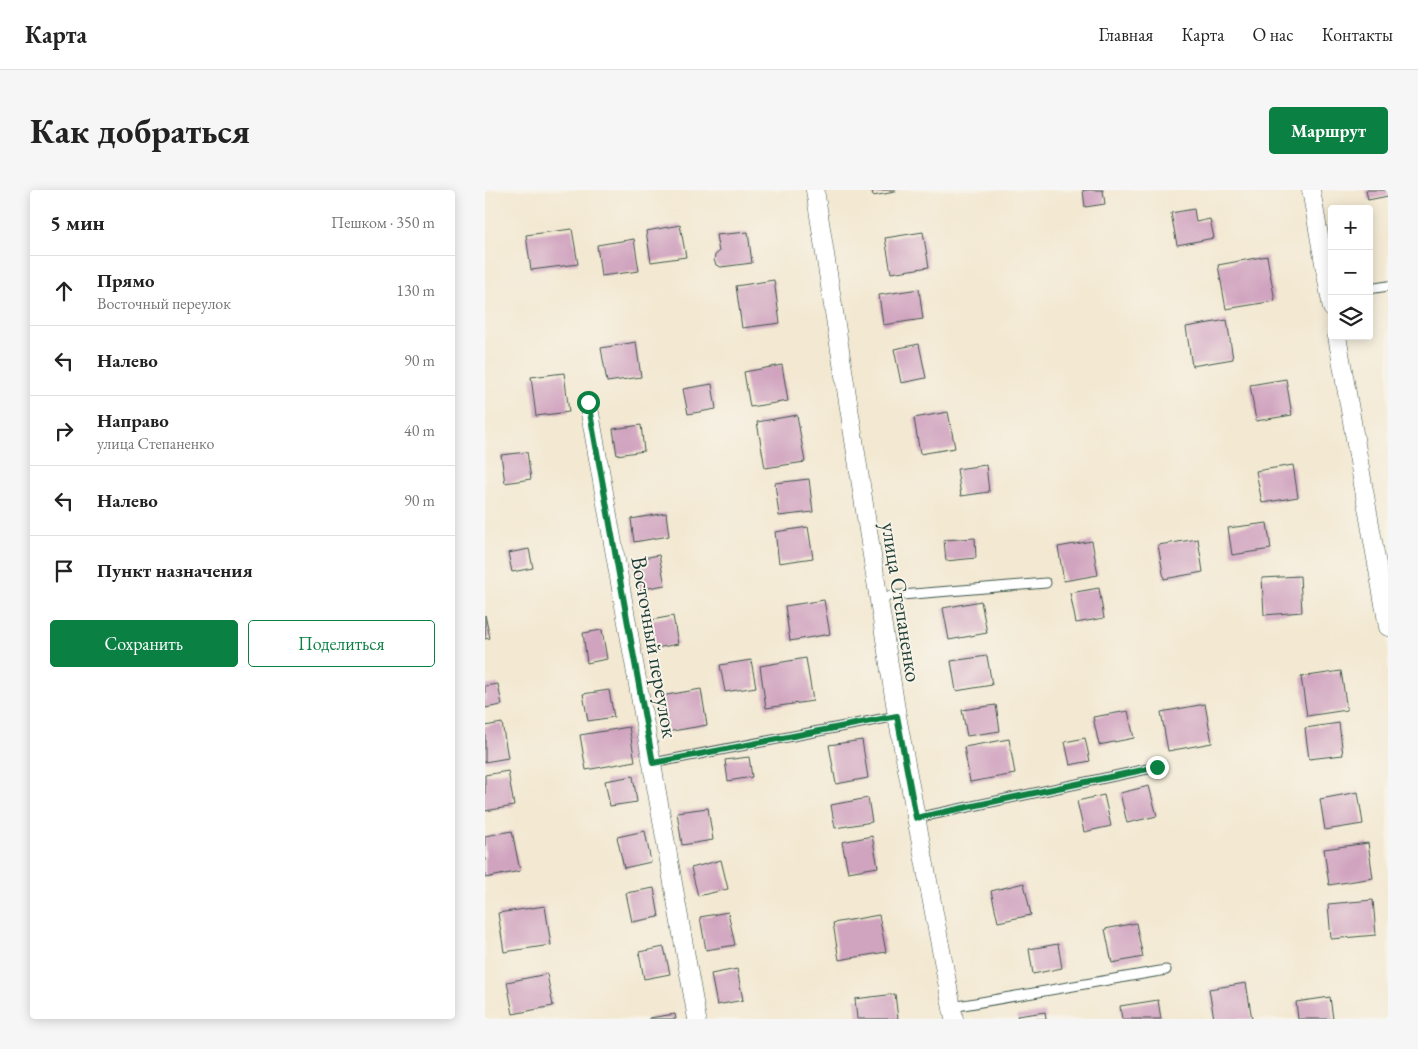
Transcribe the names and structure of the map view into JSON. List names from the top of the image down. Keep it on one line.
{"streets":{"street":["улица Степаненко","Восточный переулок"]},"page":{"header":"Карта","nav":["Главная","Карта","О нас","Контакты"],"buttons":["Маршрут",["Сохранить","Поделиться"]],"title":"Как добраться","heading":["5 мин","Пешком · 350 m"],"map_buttons":["+","−"],"list":[["Прямо","Восточный переулок","130 m"],["Налево","90 m"],["Направо","улица Степаненко","40 m"],["Налево","90 m"],"Пункт назначения"]}}
